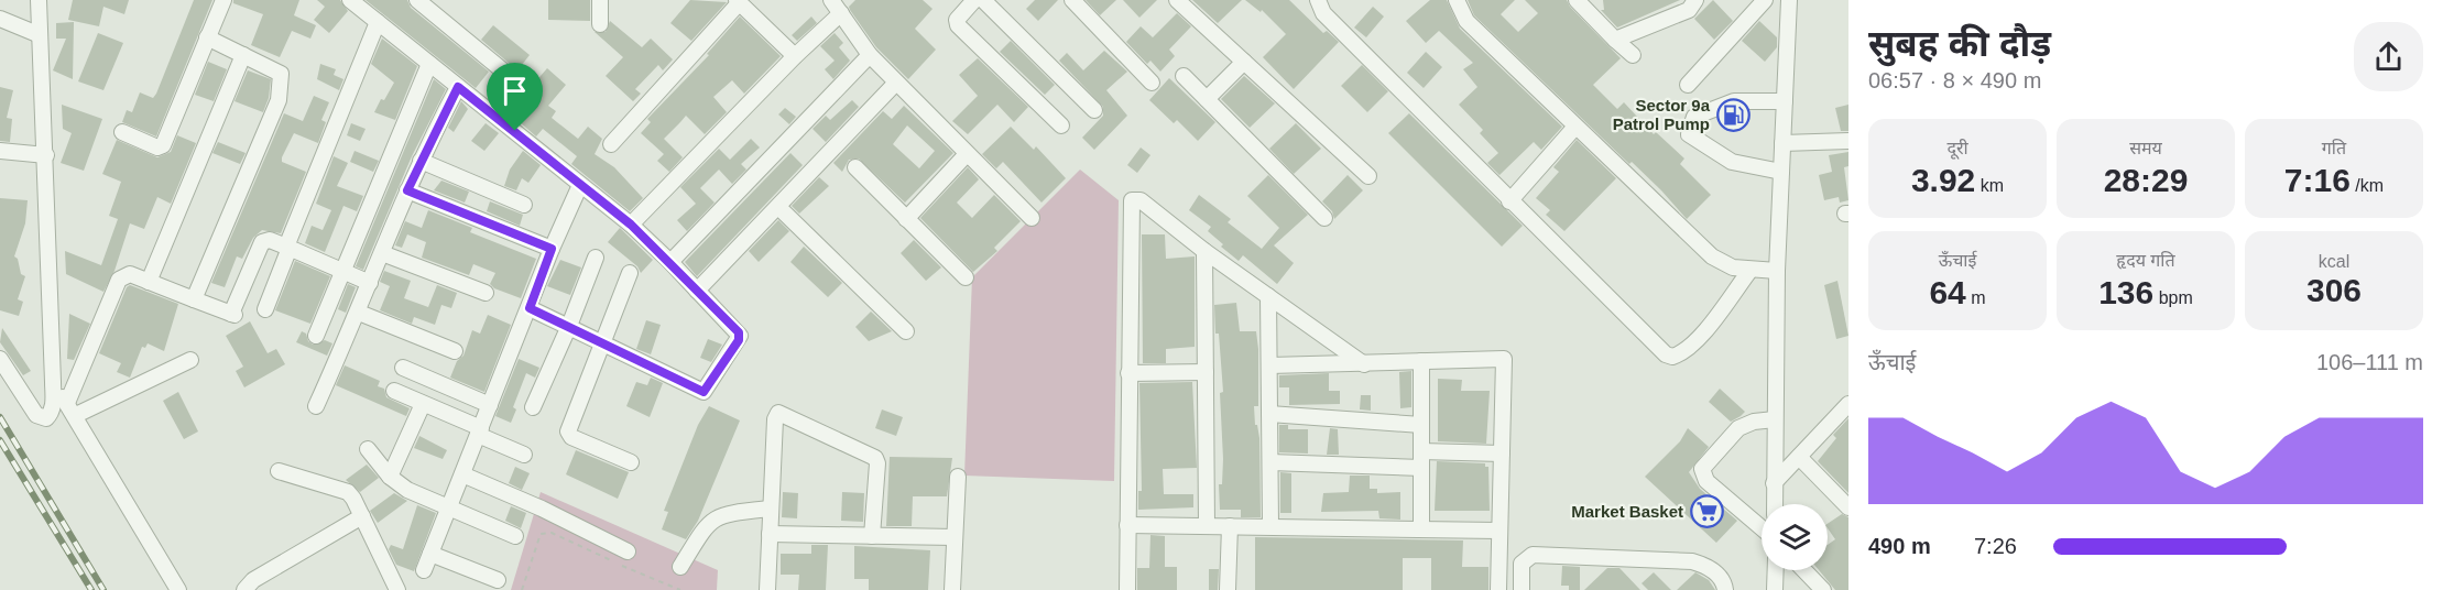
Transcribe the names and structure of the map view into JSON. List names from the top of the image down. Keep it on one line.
{"places":{"fuel station":["Sector 9a Patrol Pump"],"supermarket":["Market Basket"]},"page":{"heading":["सुबह की दौड़","06:57 · 8 × 490 m"],"stats":[["दूरी","3.92 km"],["समय","28:29"],["गति","7:16 /km"],["ऊँचाई","64 m"],["हृदय गति","136 bpm"],["kcal","306"]],"chart":["ऊँचाई","106–111 m"],"list":[{"name":"490 m","note":"7:26"}]}}
